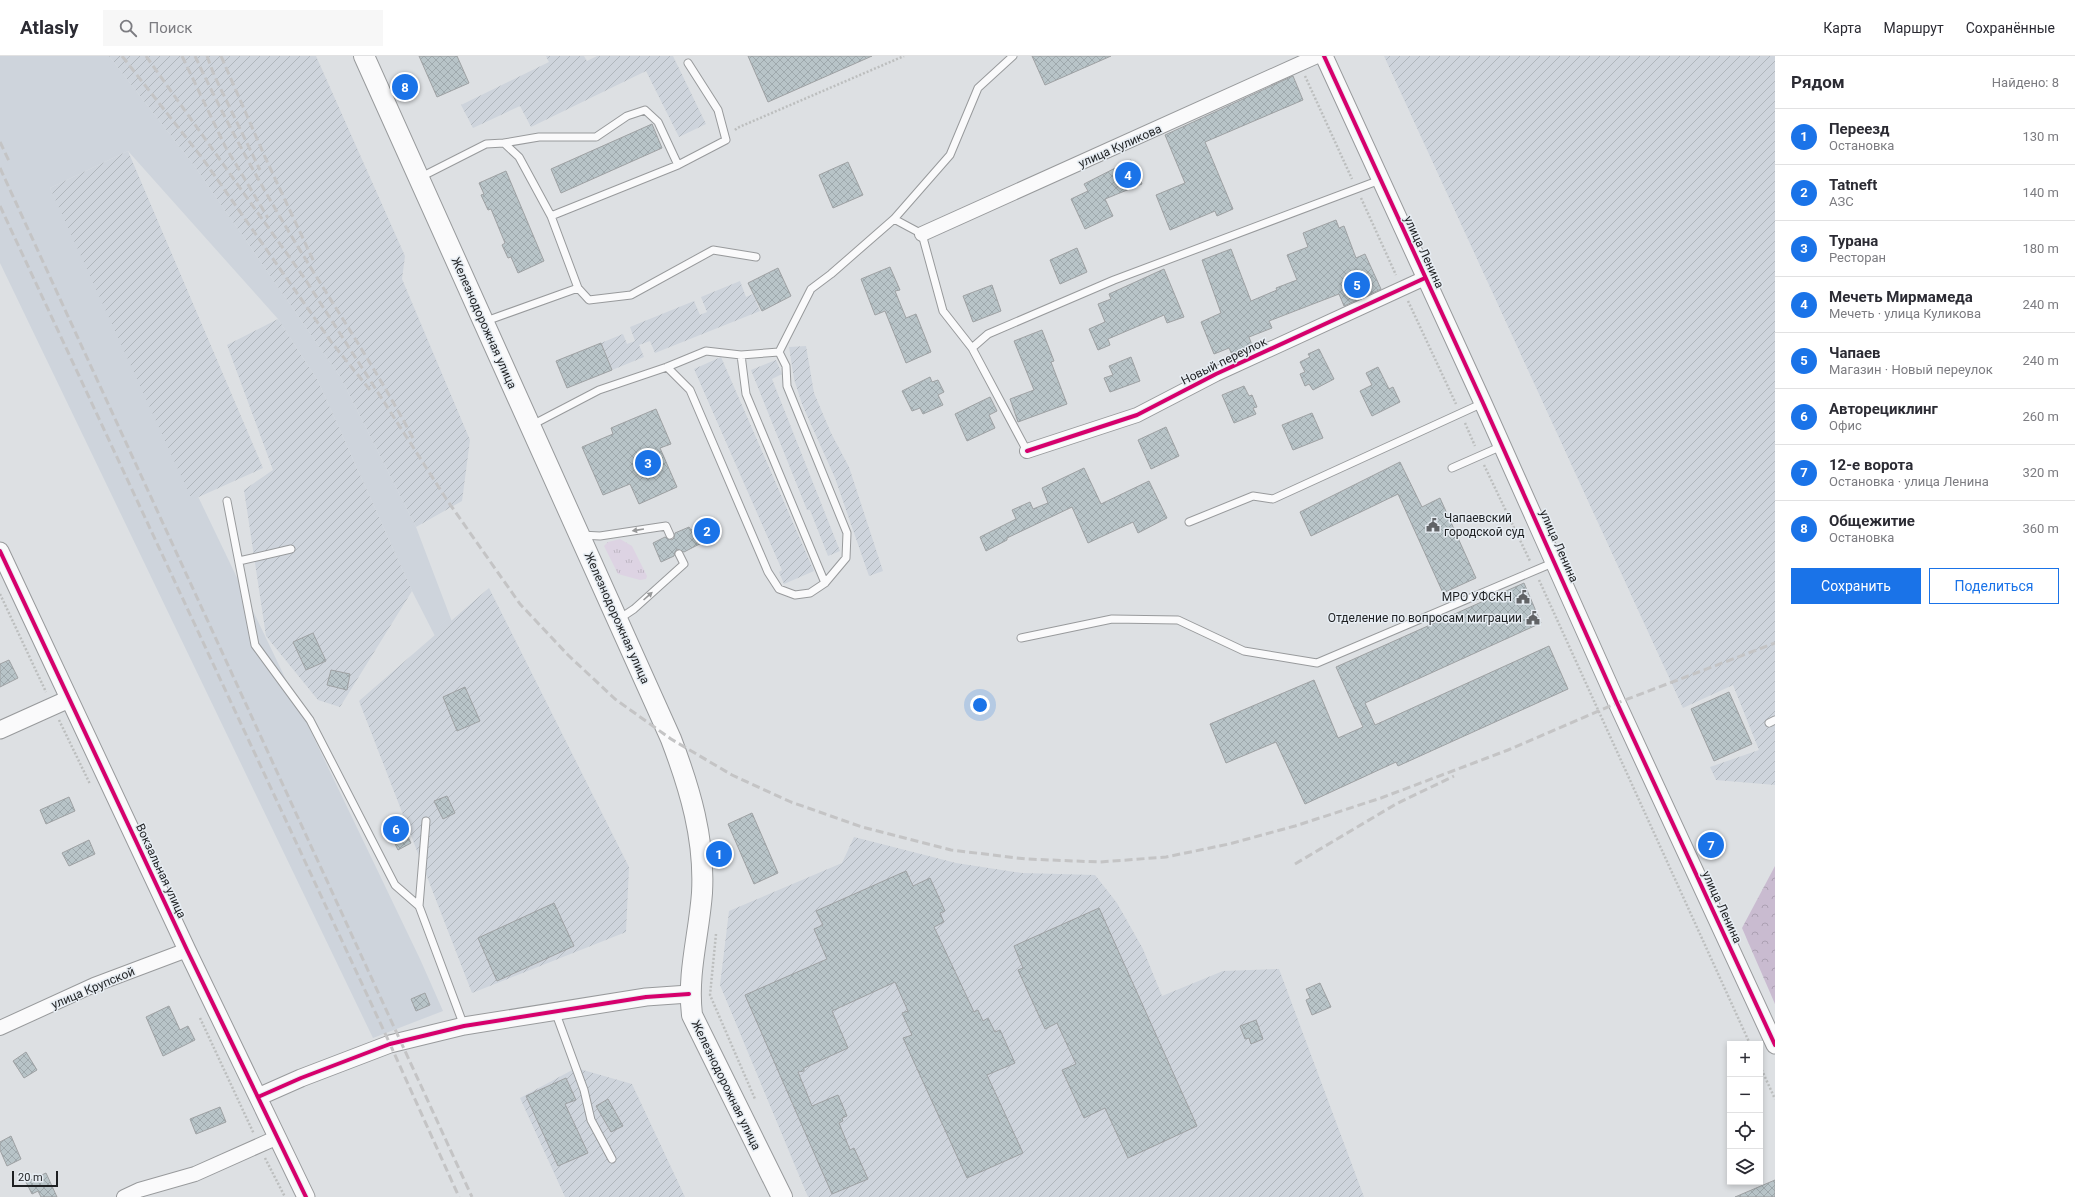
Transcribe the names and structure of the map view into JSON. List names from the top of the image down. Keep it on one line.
{"streets":{"main road":["Железнодорожная улица"],"street":["улица Куликова","улица Ленина","Новый переулок","Вокзальная улица","улица Крупской"]},"crossings":[["улица Ленина","Новый переулок"],["Вокзальная улица","улица Крупской"]],"places":{"public building":["Чапаевский городской суд","МРО УФСКН","Отделение по вопросам миграции"]},"scale_bar":"20 m","page":{"header":"Atlasly","search":"Поиск","nav":["Карта","Маршрут","Сохранённые"],"heading":["Рядом","Найдено: 8"],"pins":["8","4","5","3","2","6","7","1"],"list":[{"mark":"1","name":"Переезд","note":"Остановка","value":"130 m"},{"mark":"2","name":"Tatneft","note":"АЗС","value":"140 m"},{"mark":"3","name":"Турана","note":"Ресторан","value":"180 m"},{"mark":"4","name":"Мечеть Мирмамеда","note":"Мечеть · улица Куликова","value":"240 m"},{"mark":"5","name":"Чапаев","note":"Магазин · Новый переулок","value":"240 m"},{"mark":"6","name":"Авторециклинг","note":"Офис","value":"260 m"},{"mark":"7","name":"12-е ворота","note":"Остановка · улица Ленина","value":"320 m"},{"mark":"8","name":"Общежитие","note":"Остановка","value":"360 m"}],"buttons":["Сохранить","Поделиться"],"map_buttons":["+","−"],"scale":"20 m"}}
